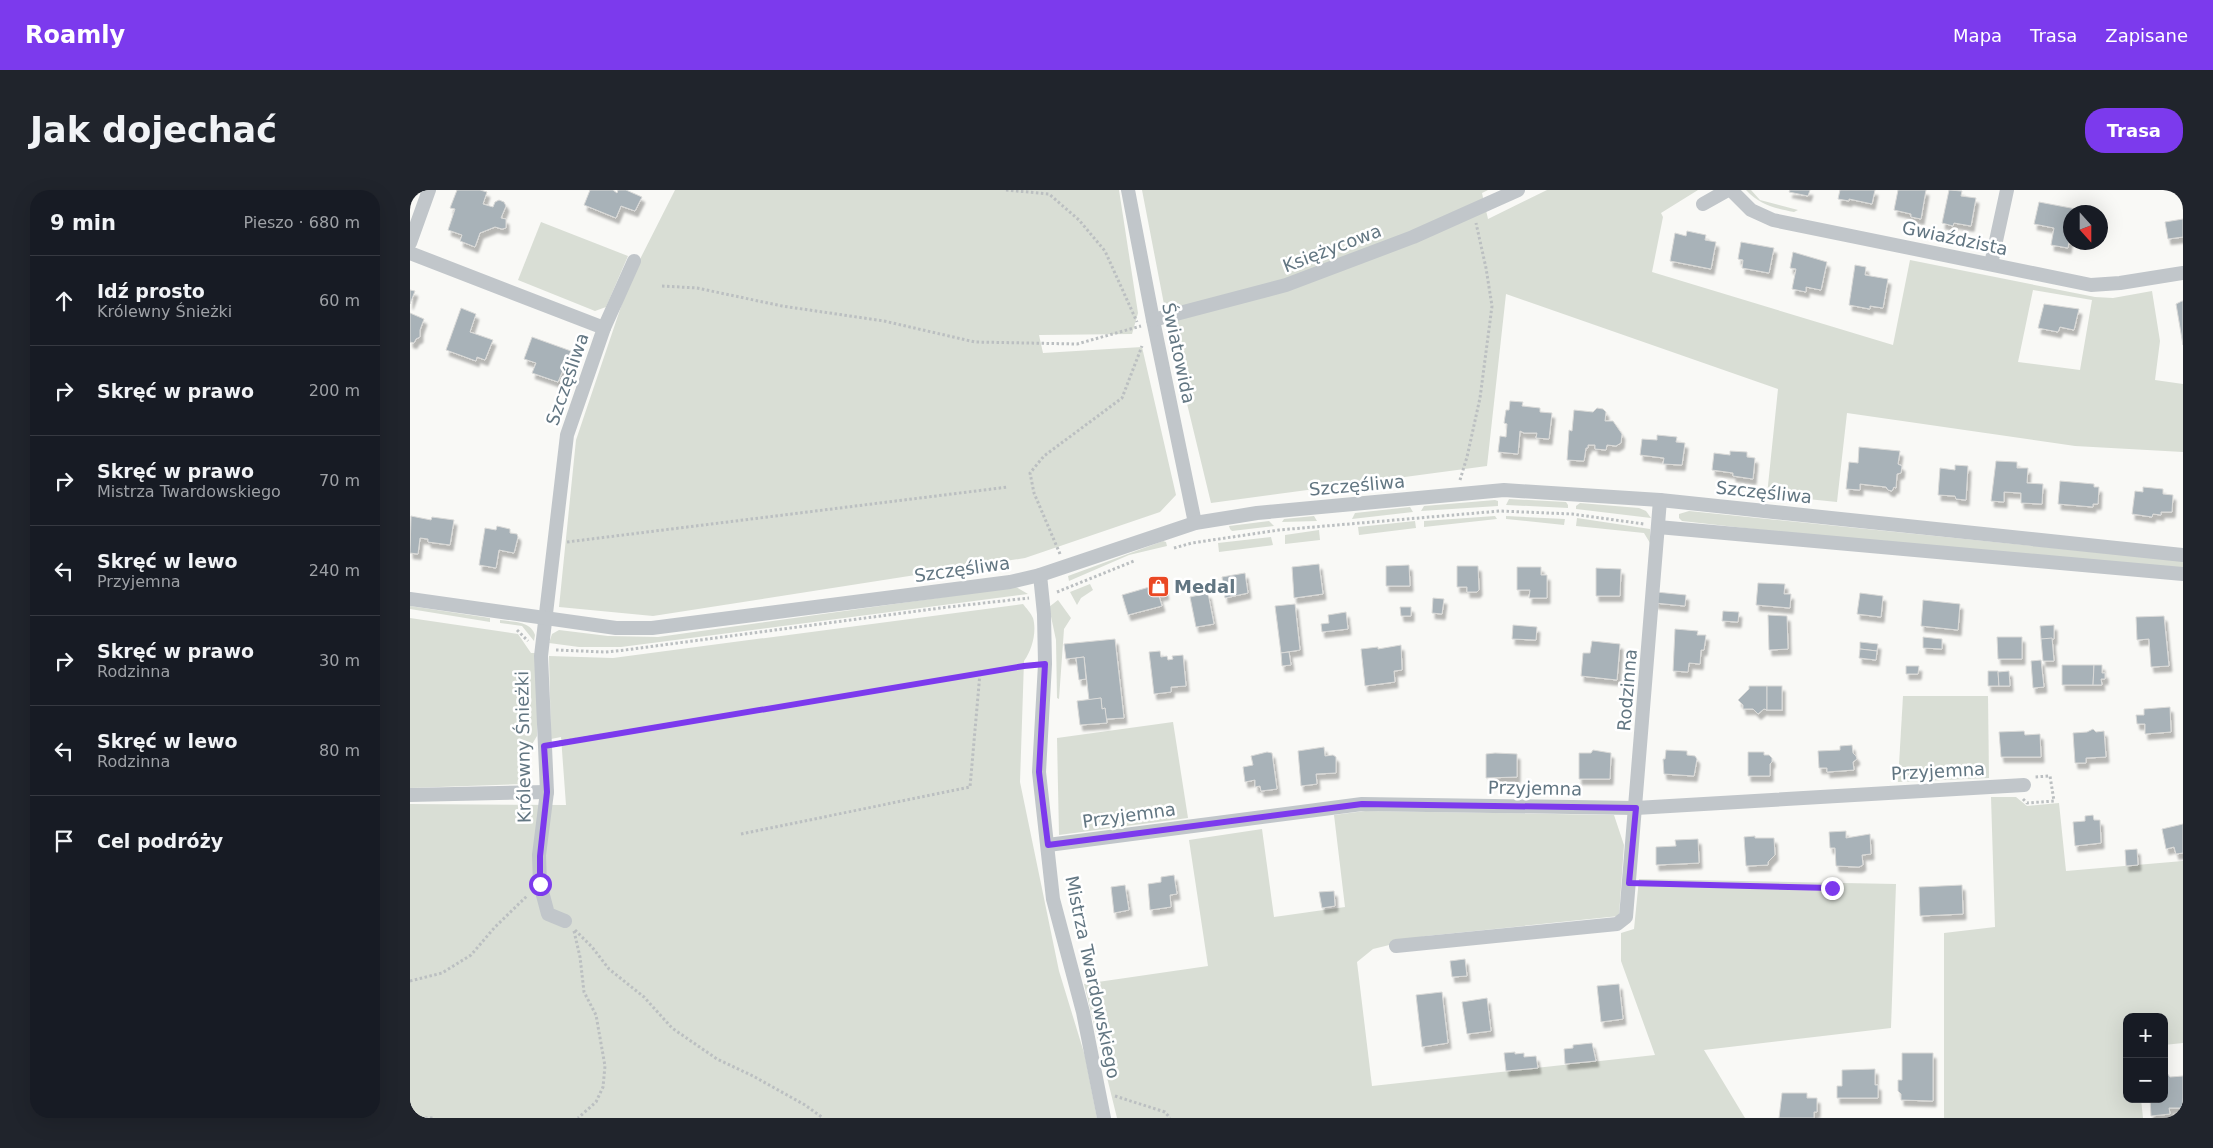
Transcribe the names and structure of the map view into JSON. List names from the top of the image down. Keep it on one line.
{"streets":{"street":["Gwiaździsta","Księżycowa","Światowida","Szczęśliwa","Rodzinna","Królewny Śnieżki","Przyjemna","Mistrza Twardowskiego"]},"crossings":[["Księżycowa","Światowida"],["Światowida","Szczęśliwa"],["Szczęśliwa","Rodzinna"],["Szczęśliwa","Królewny Śnieżki"],["Szczęśliwa","Mistrza Twardowskiego"],["Rodzinna","Przyjemna"],["Przyjemna","Mistrza Twardowskiego"]],"places":{"shop":["Medal"]},"north":"bottom","page":{"header":"Roamly","nav":["Mapa","Trasa","Zapisane"],"buttons":"Trasa","title":"Jak dojechać","heading":["9 min","Pieszo · 680 m"],"list":[["Idź prosto","Królewny Śnieżki","60 m"],["Skręć w prawo","200 m"],["Skręć w prawo","Mistrza Twardowskiego","70 m"],["Skręć w lewo","Przyjemna","240 m"],["Skręć w prawo","Rodzinna","30 m"],["Skręć w lewo","Rodzinna","80 m"],"Cel podróży"],"map_buttons":["+","−"]}}
